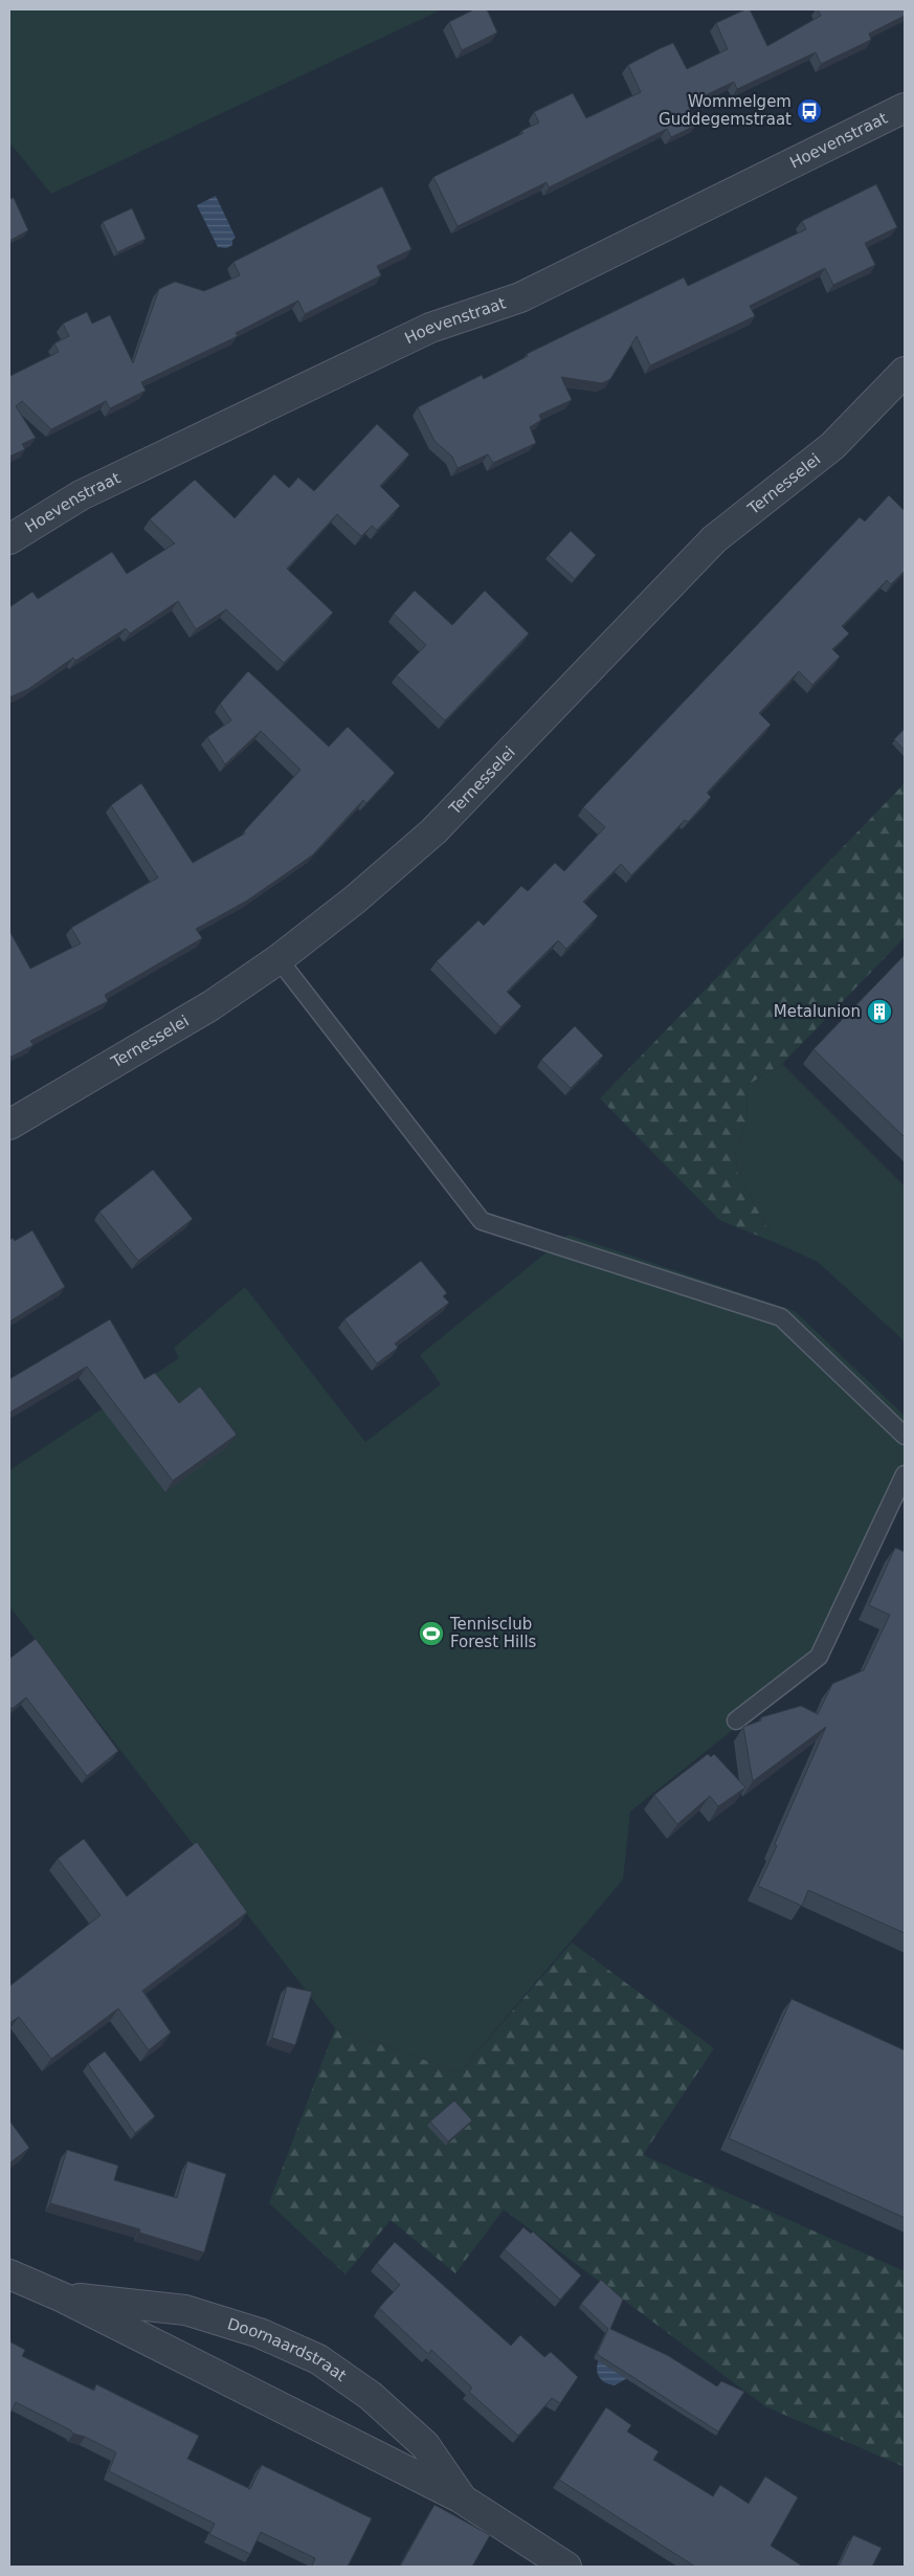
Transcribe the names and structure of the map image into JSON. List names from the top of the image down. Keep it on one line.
{"streets":{"street":["Hoevenstraat","Ternesselei","Doornaardstraat"]},"places":{"bus stop":["Wommelgem Guddegemstraat"],"building":["Metalunion"],"sports":["Tennisclub Forest Hills"]}}
